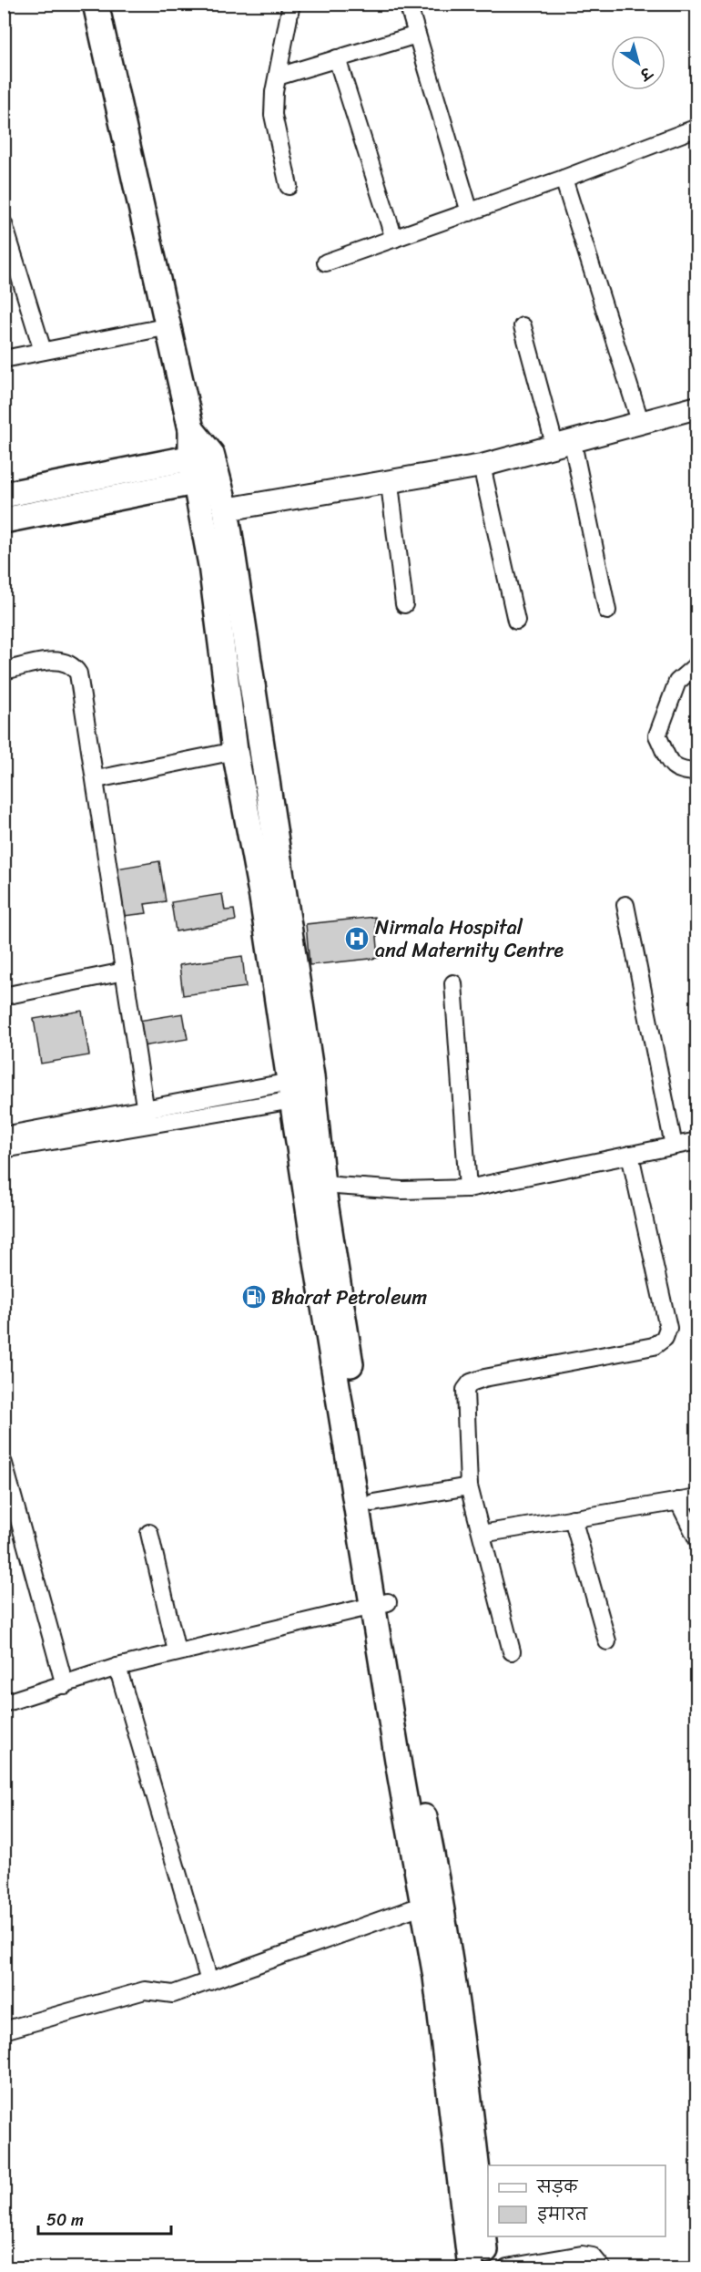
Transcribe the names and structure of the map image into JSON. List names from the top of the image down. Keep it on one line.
{"places":{"hospital":["Nirmala Hospital and Maternity Centre"],"fuel station":["Bharat Petroleum"]},"legend":["सड़क","इमारत"],"scale_bar":"50 m","north":"bottom right"}
